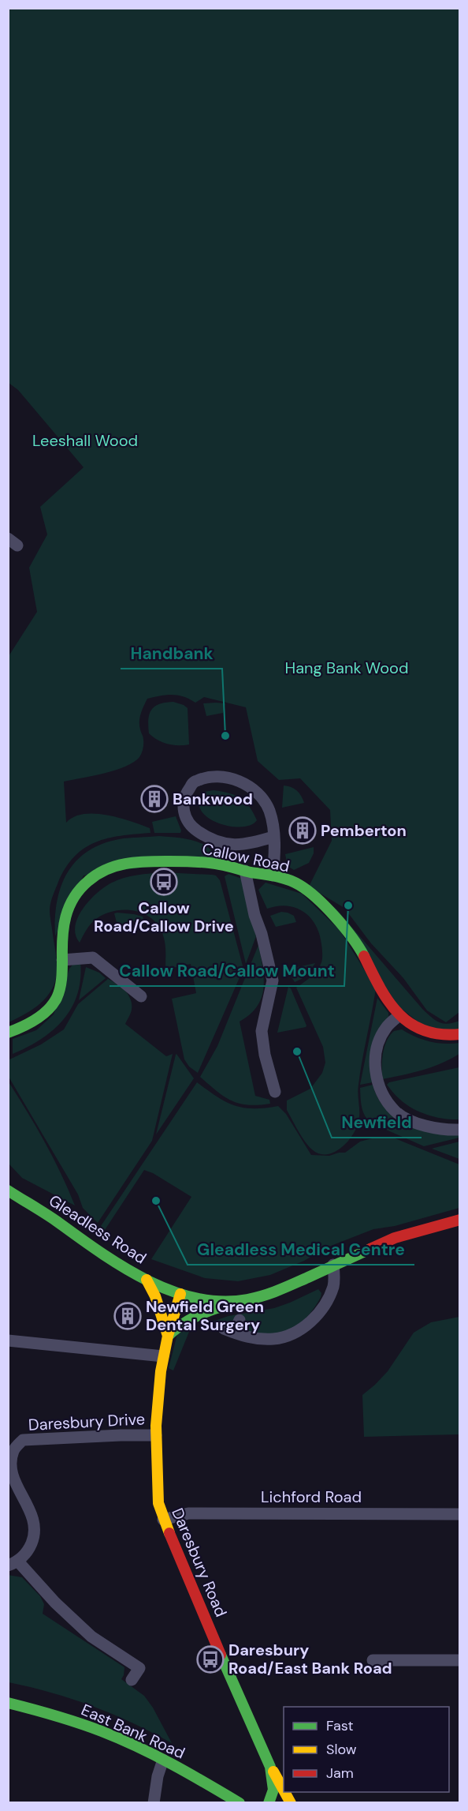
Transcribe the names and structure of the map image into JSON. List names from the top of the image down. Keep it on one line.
{"streets":{"street":["Callow Road","Gleadless Road","Daresbury Drive","Lichford Road","Daresbury Road","East Bank Road"]},"crossings":[["Gleadless Road","Daresbury Road"],["Daresbury Drive","Daresbury Road"],["Lichford Road","Daresbury Road"]],"parks":["Leeshall Wood","Hang Bank Wood"],"places":{"other":["Handbank","Callow Road/Callow Mount","Newfield","Gleadless Medical Centre"],"building":["Bankwood","Pemberton","Newfield Green Dental Surgery"],"bus stop":["Callow Road/Callow Drive","Daresbury Road/East Bank Road"]},"legend":["Fast","Slow","Jam"]}
